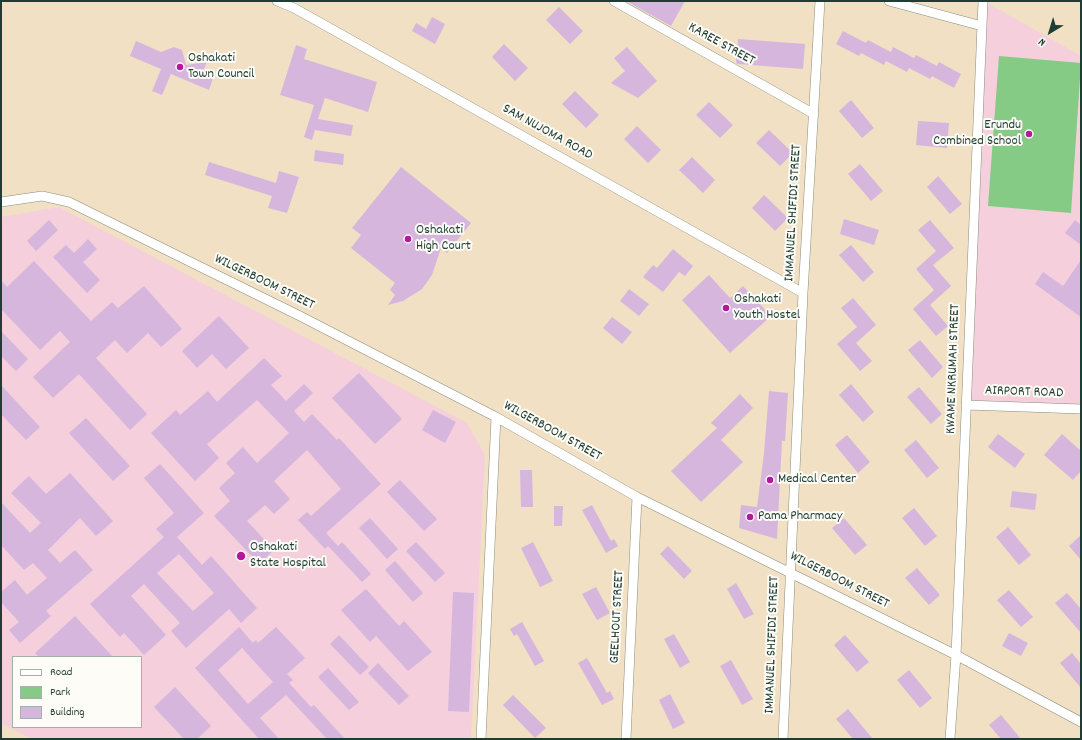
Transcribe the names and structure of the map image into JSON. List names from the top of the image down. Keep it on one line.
{"streets":{"street":["KAREE STREET","SAM NUJOMA ROAD","IMMANUEL SHIFIDI STREET","WILGERBOOM STREET","KWAME NKRUMAH STREET","AIRPORT ROAD","GEELHOUT STREET"]},"crossings":[["KAREE STREET","IMMANUEL SHIFIDI STREET"],["SAM NUJOMA ROAD","IMMANUEL SHIFIDI STREET"],["IMMANUEL SHIFIDI STREET","WILGERBOOM STREET"],["WILGERBOOM STREET","KWAME NKRUMAH STREET"],["WILGERBOOM STREET","GEELHOUT STREET"],["KWAME NKRUMAH STREET","AIRPORT ROAD"]],"places":["Oshakati Town Council","Erundu Combined School","Oshakati High Court","Oshakati Youth Hostel","Medical Center","Pama Pharmacy","Oshakati State Hospital"],"legend":["Road","Park","Building"],"north":"bottom left"}
